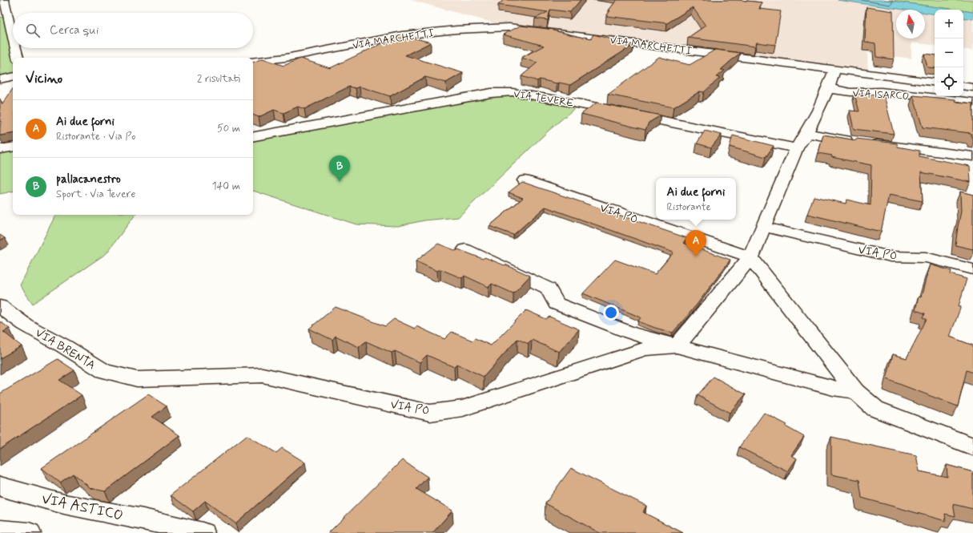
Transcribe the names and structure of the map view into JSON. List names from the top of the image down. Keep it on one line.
{"streets":{"street":["VIA MARCHETTI","VIA ISARCO","VIA TEVERE","VIA PO","VIA BRENTA","VIA ASTICO"]},"crossings":[["VIA PO","VIA BRENTA"]],"north":"top","page":{"map_buttons":["+","−"],"search":"Cerca qui","heading":["Vicino","2 risultati"],"list":[{"mark":"A","name":"Ai due forni","note":"Ristorante · Via Po","value":"50 m"},{"mark":"B","name":"pallacanestro","note":"Sport · Via Tevere","value":"140 m"}],"pins":["B","A"],"popup":["Ai due forni","Ristorante"]}}
